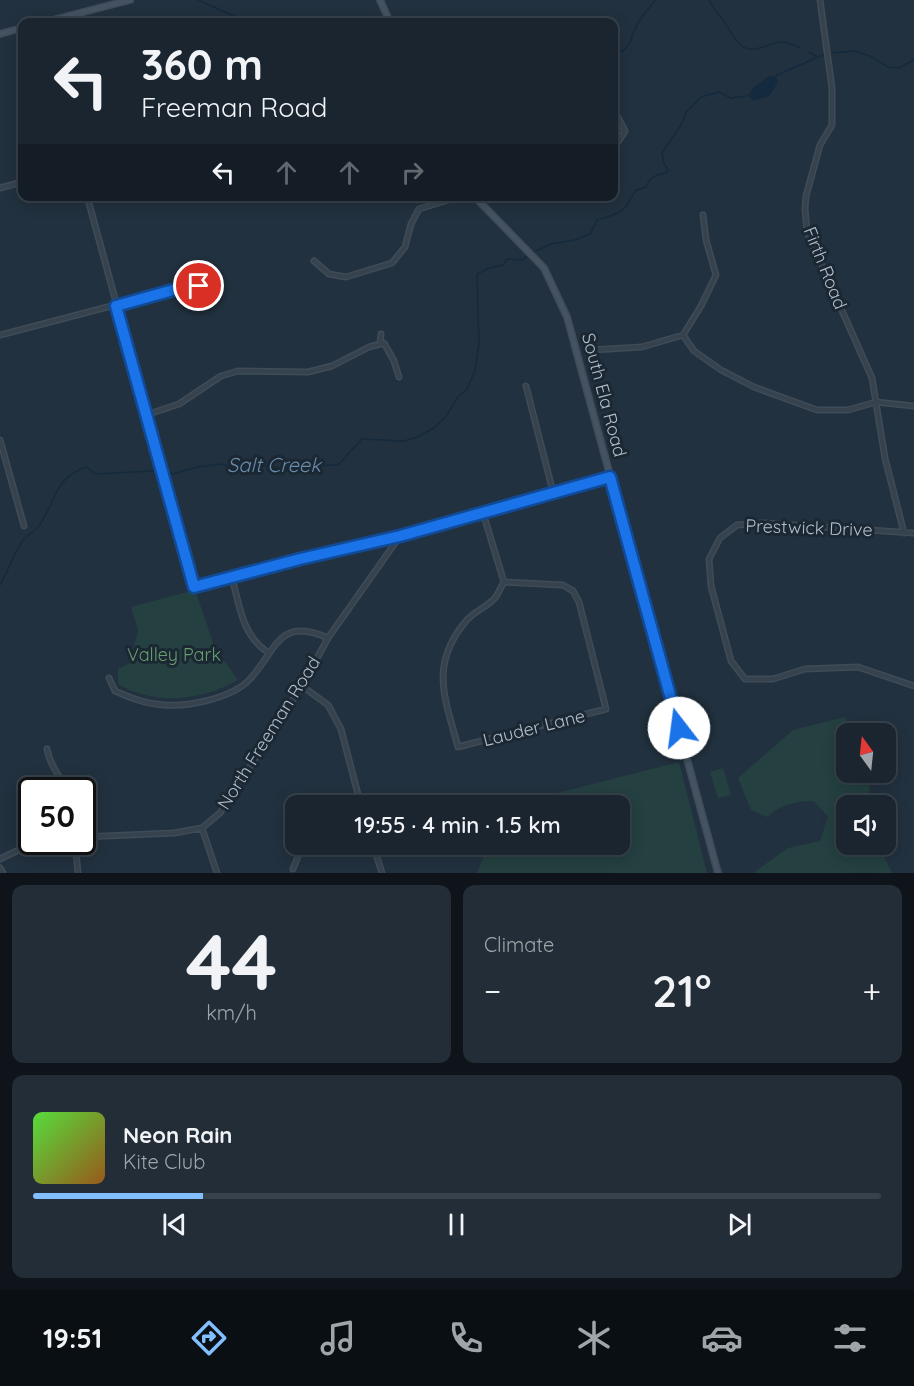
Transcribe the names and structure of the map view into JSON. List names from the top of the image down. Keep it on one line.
{"streets":{"main road":["South Ela Road"],"street":["Firth Road","Prestwick Drive","Lauder Lane","North Freeman Road"]},"crossings":[["Firth Road","Prestwick Drive"]],"water":["Salt Creek"],"parks":["Valley Park"],"north":"top","page":{"turn":["360 m","Freeman Road"],"limit":"50","trip":"19:55 · 4 min · 1.5 km","tile":[["44","km/h"],"Climate"],"heat":["−","21°","+"],"song":["Neon Rain","Kite Club"],"tabs":"19:51"}}
